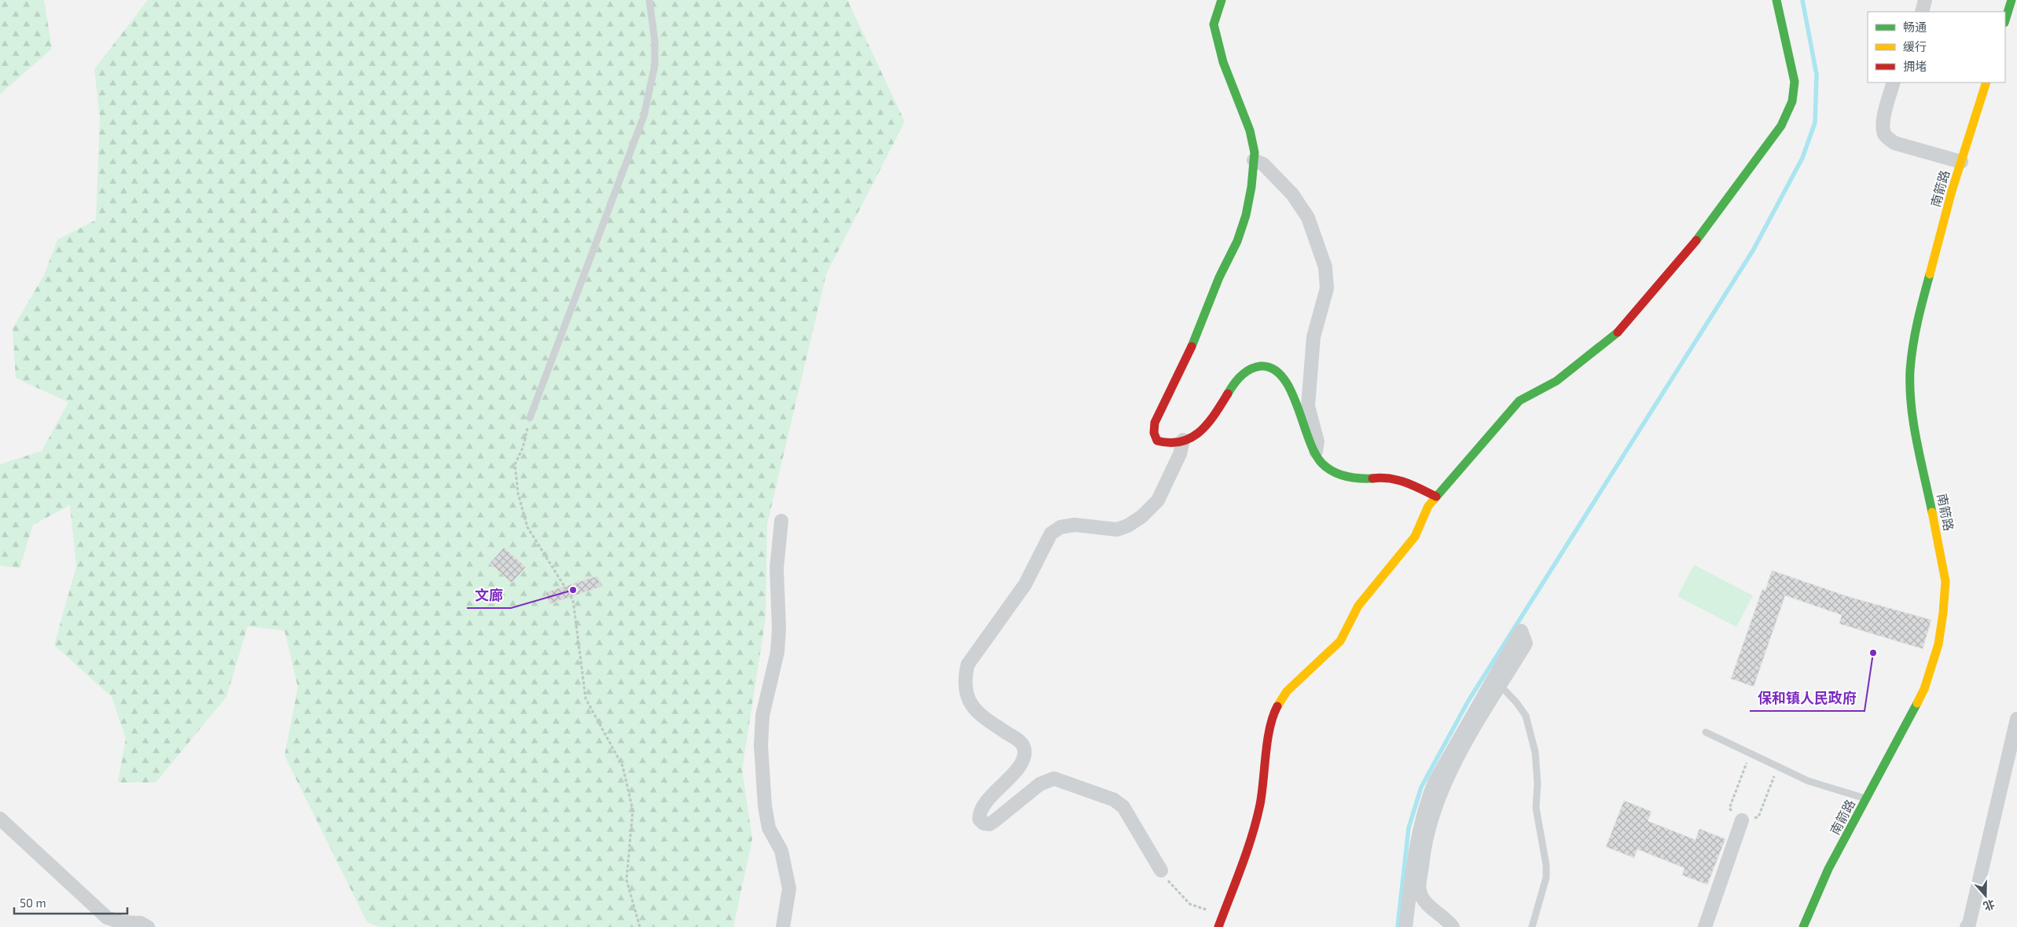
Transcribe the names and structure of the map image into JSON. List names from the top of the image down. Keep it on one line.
{"streets":{"street":["南箭路"]},"places":["文廊","保和镇人民政府"],"legend":["畅通","缓行","拥堵"],"scale_bar":"50 m","north":"bottom"}
